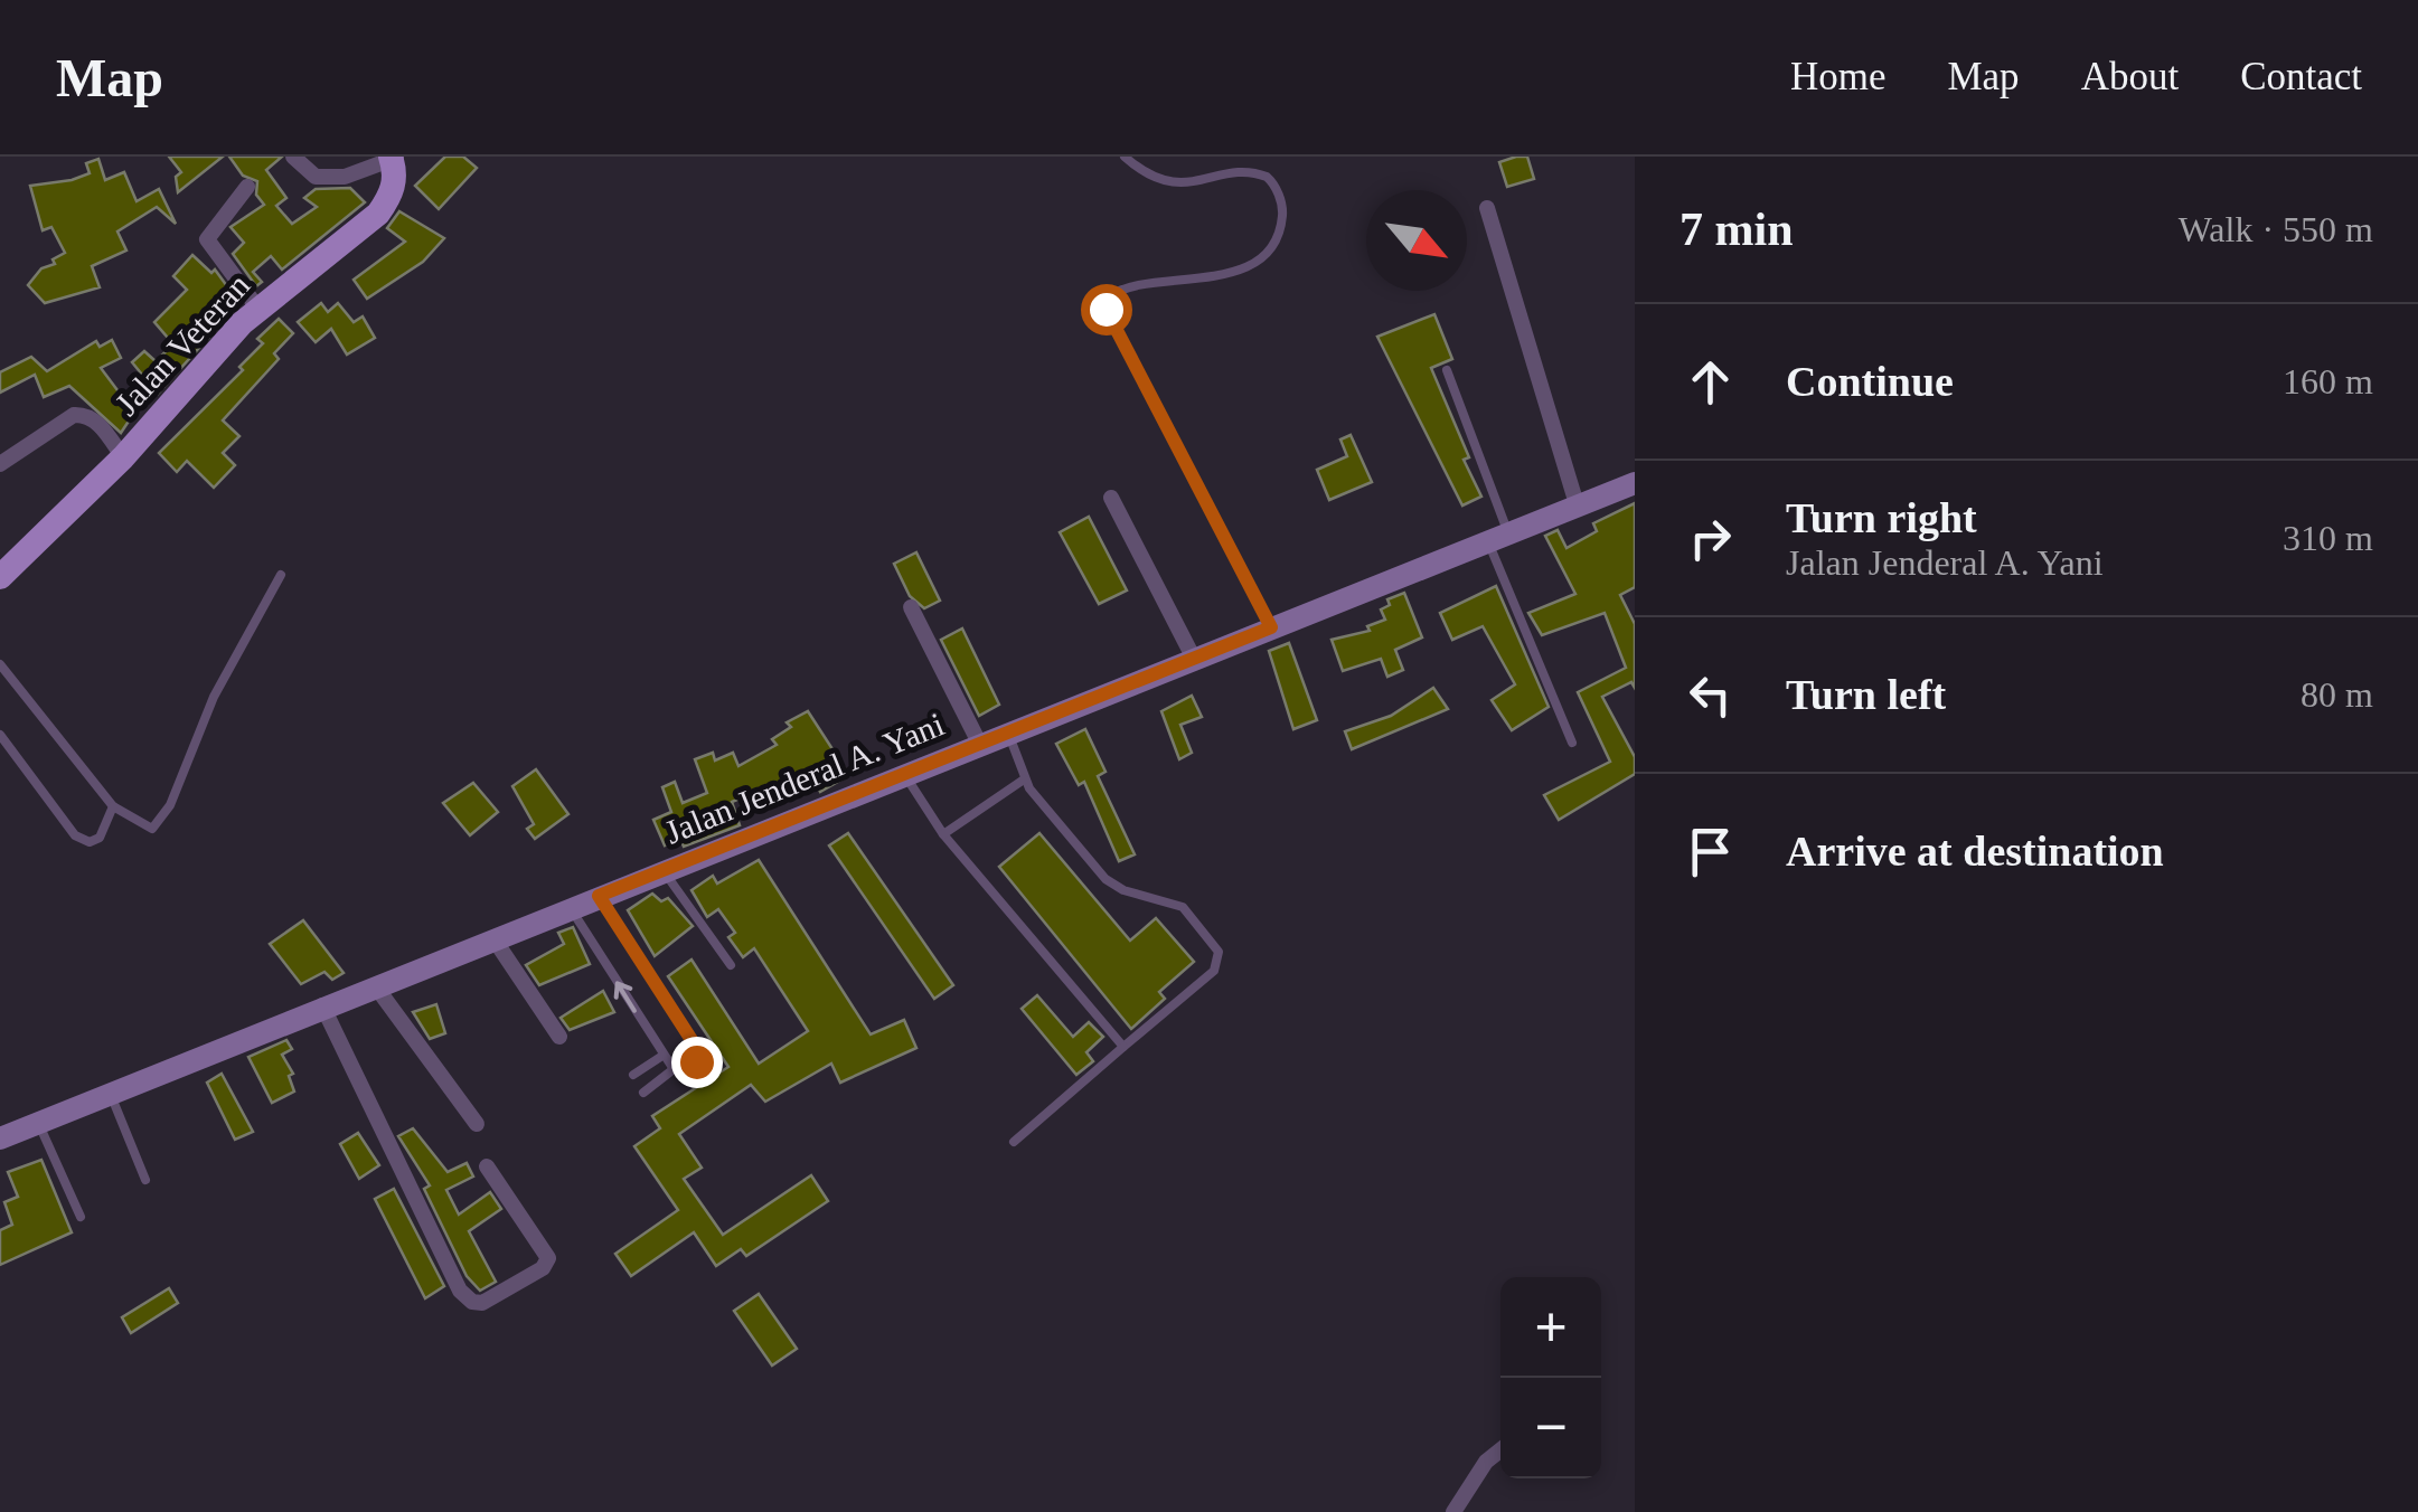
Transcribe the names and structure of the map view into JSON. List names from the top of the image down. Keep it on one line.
{"streets":{"main road":["Jalan Veteran","Jalan Jenderal A. Yani"]},"north":"bottom right","page":{"header":"Map","nav":["Home","Map","About","Contact"],"heading":["7 min","Walk · 550 m"],"list":[["Continue","160 m"],["Turn right","Jalan Jenderal A. Yani","310 m"],["Turn left","80 m"],"Arrive at destination"],"map_buttons":["+","−"]}}
